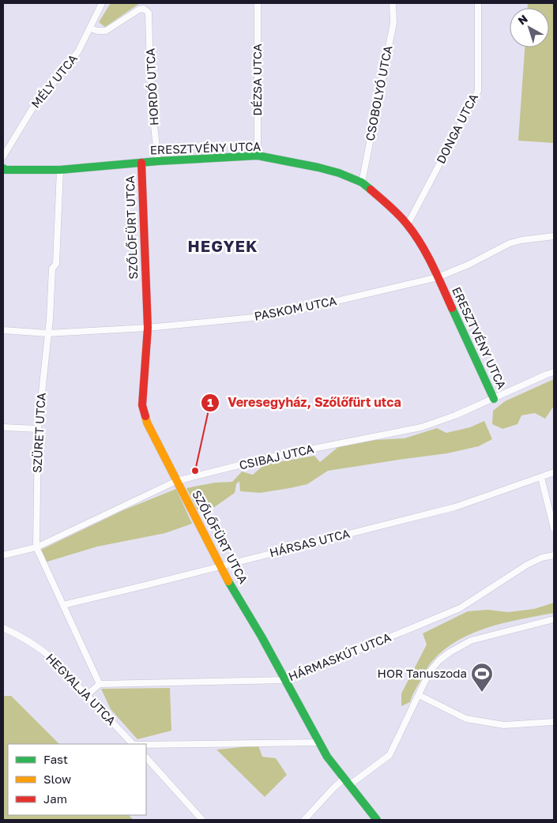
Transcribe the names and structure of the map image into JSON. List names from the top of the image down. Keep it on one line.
{"streets":{"street":["DÉZSA UTCA","MÉLY UTCA","HORDÓ UTCA","CSOBOLYÓ UTCA","DONGA UTCA","ERESZTVÉNY UTCA","SZŐLŐFÜRT UTCA","PASKOM UTCA","SZÜRET UTCA","CSIBAJ UTCA","HÁRSAS UTCA","HÁRMASKÚT UTCA","HEGYALJA UTCA"]},"crossings":[["DÉZSA UTCA","ERESZTVÉNY UTCA"],["MÉLY UTCA","HORDÓ UTCA"],["HORDÓ UTCA","ERESZTVÉNY UTCA"],["CSOBOLYÓ UTCA","ERESZTVÉNY UTCA"],["DONGA UTCA","ERESZTVÉNY UTCA"],["ERESZTVÉNY UTCA","SZŐLŐFÜRT UTCA"],["ERESZTVÉNY UTCA","PASKOM UTCA"],["ERESZTVÉNY UTCA","SZÜRET UTCA"],["ERESZTVÉNY UTCA","CSIBAJ UTCA"],["SZŐLŐFÜRT UTCA","PASKOM UTCA"],["SZŐLŐFÜRT UTCA","CSIBAJ UTCA"],["SZŐLŐFÜRT UTCA","HÁRSAS UTCA"],["SZŐLŐFÜRT UTCA","HÁRMASKÚT UTCA"],["PASKOM UTCA","SZÜRET UTCA"],["SZÜRET UTCA","CSIBAJ UTCA"],["SZÜRET UTCA","HÁRSAS UTCA"],["SZÜRET UTCA","HÁRMASKÚT UTCA"]],"districts":["HEGYEK"],"places":{"other":["Veresegyház, Szőlőfürt utca"],"sports":["HOR Tanuszoda"]},"legend":["Fast","Slow","Jam"],"north":"top left"}
